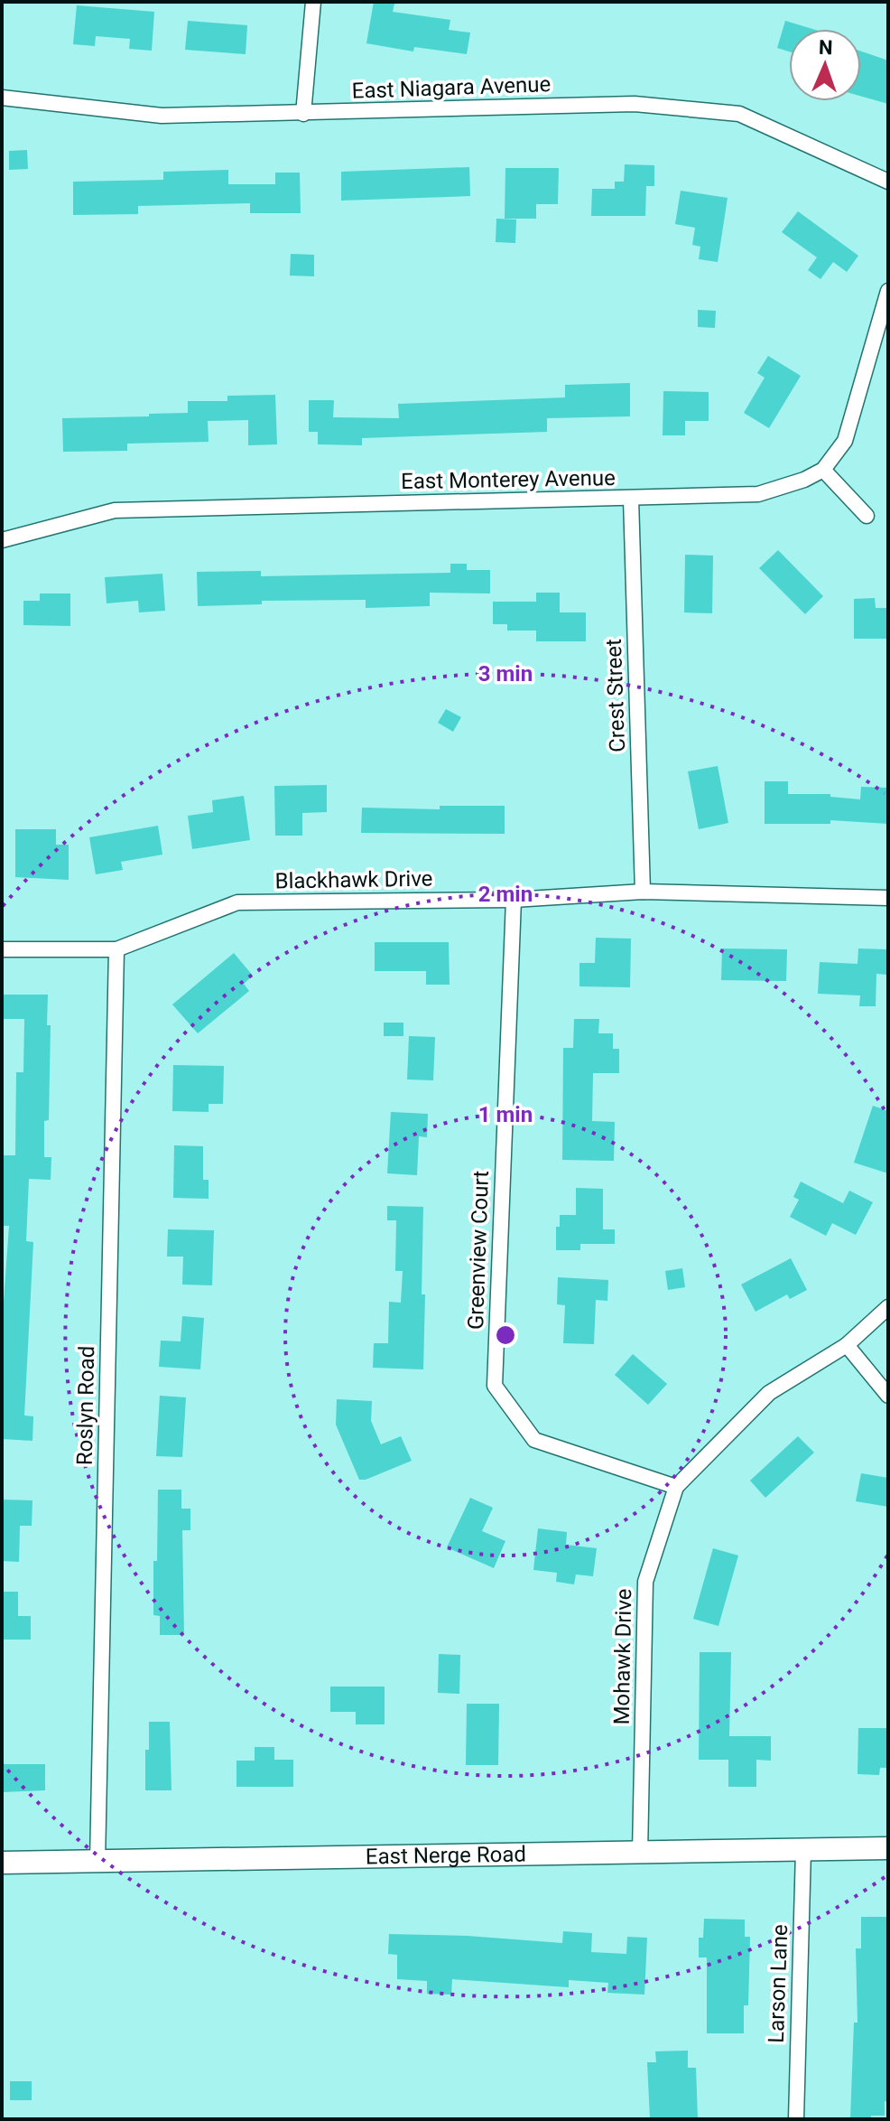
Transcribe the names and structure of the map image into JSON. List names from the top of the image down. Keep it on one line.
{"streets":{"main road":["East Nerge Road"],"street":["East Niagara Avenue","East Monterey Avenue","Crest Street","Blackhawk Drive","Greenview Court","Roslyn Road","Mohawk Drive","Larson Lane"]},"crossings":[["East Monterey Avenue","Crest Street"],["Crest Street","Blackhawk Drive"],["Blackhawk Drive","Greenview Court"],["Blackhawk Drive","Roslyn Road"],["Greenview Court","Mohawk Drive"],["Roslyn Road","East Nerge Road"],["Mohawk Drive","East Nerge Road"],["East Nerge Road","Larson Lane"]],"north":"top","rings":["3 min","2 min","1 min"]}
